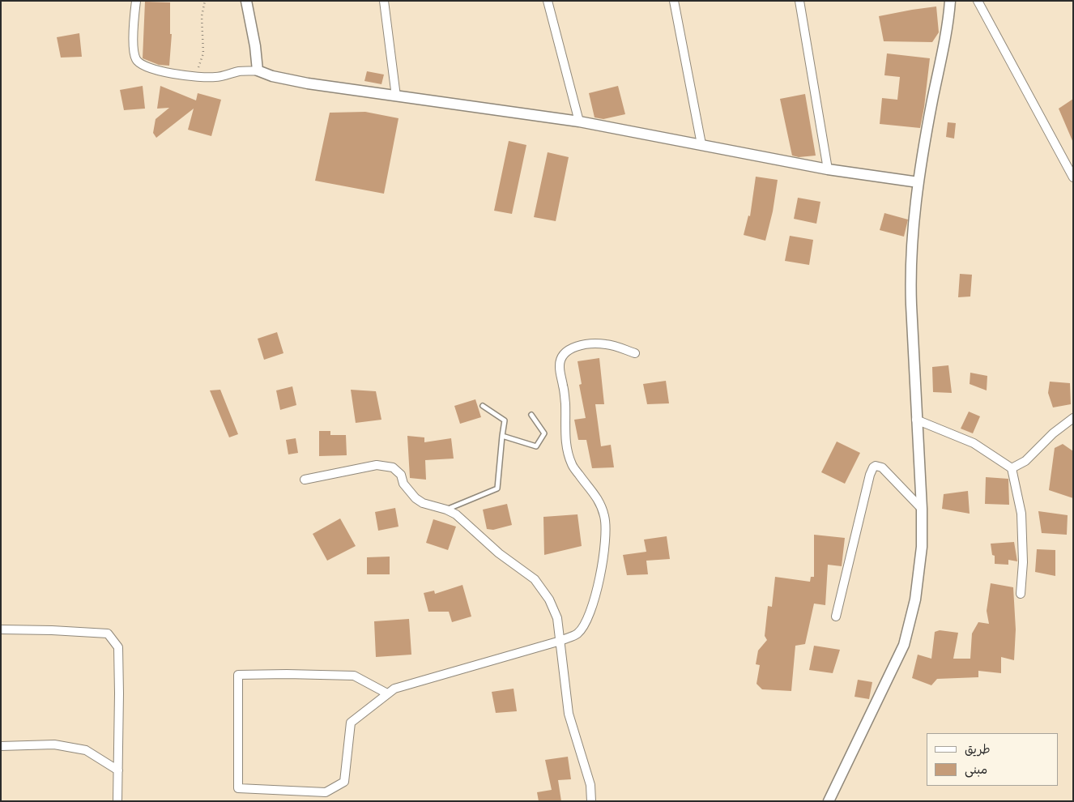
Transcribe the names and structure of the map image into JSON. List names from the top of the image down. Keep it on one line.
{"legend":["طريق","مبنى"]}
